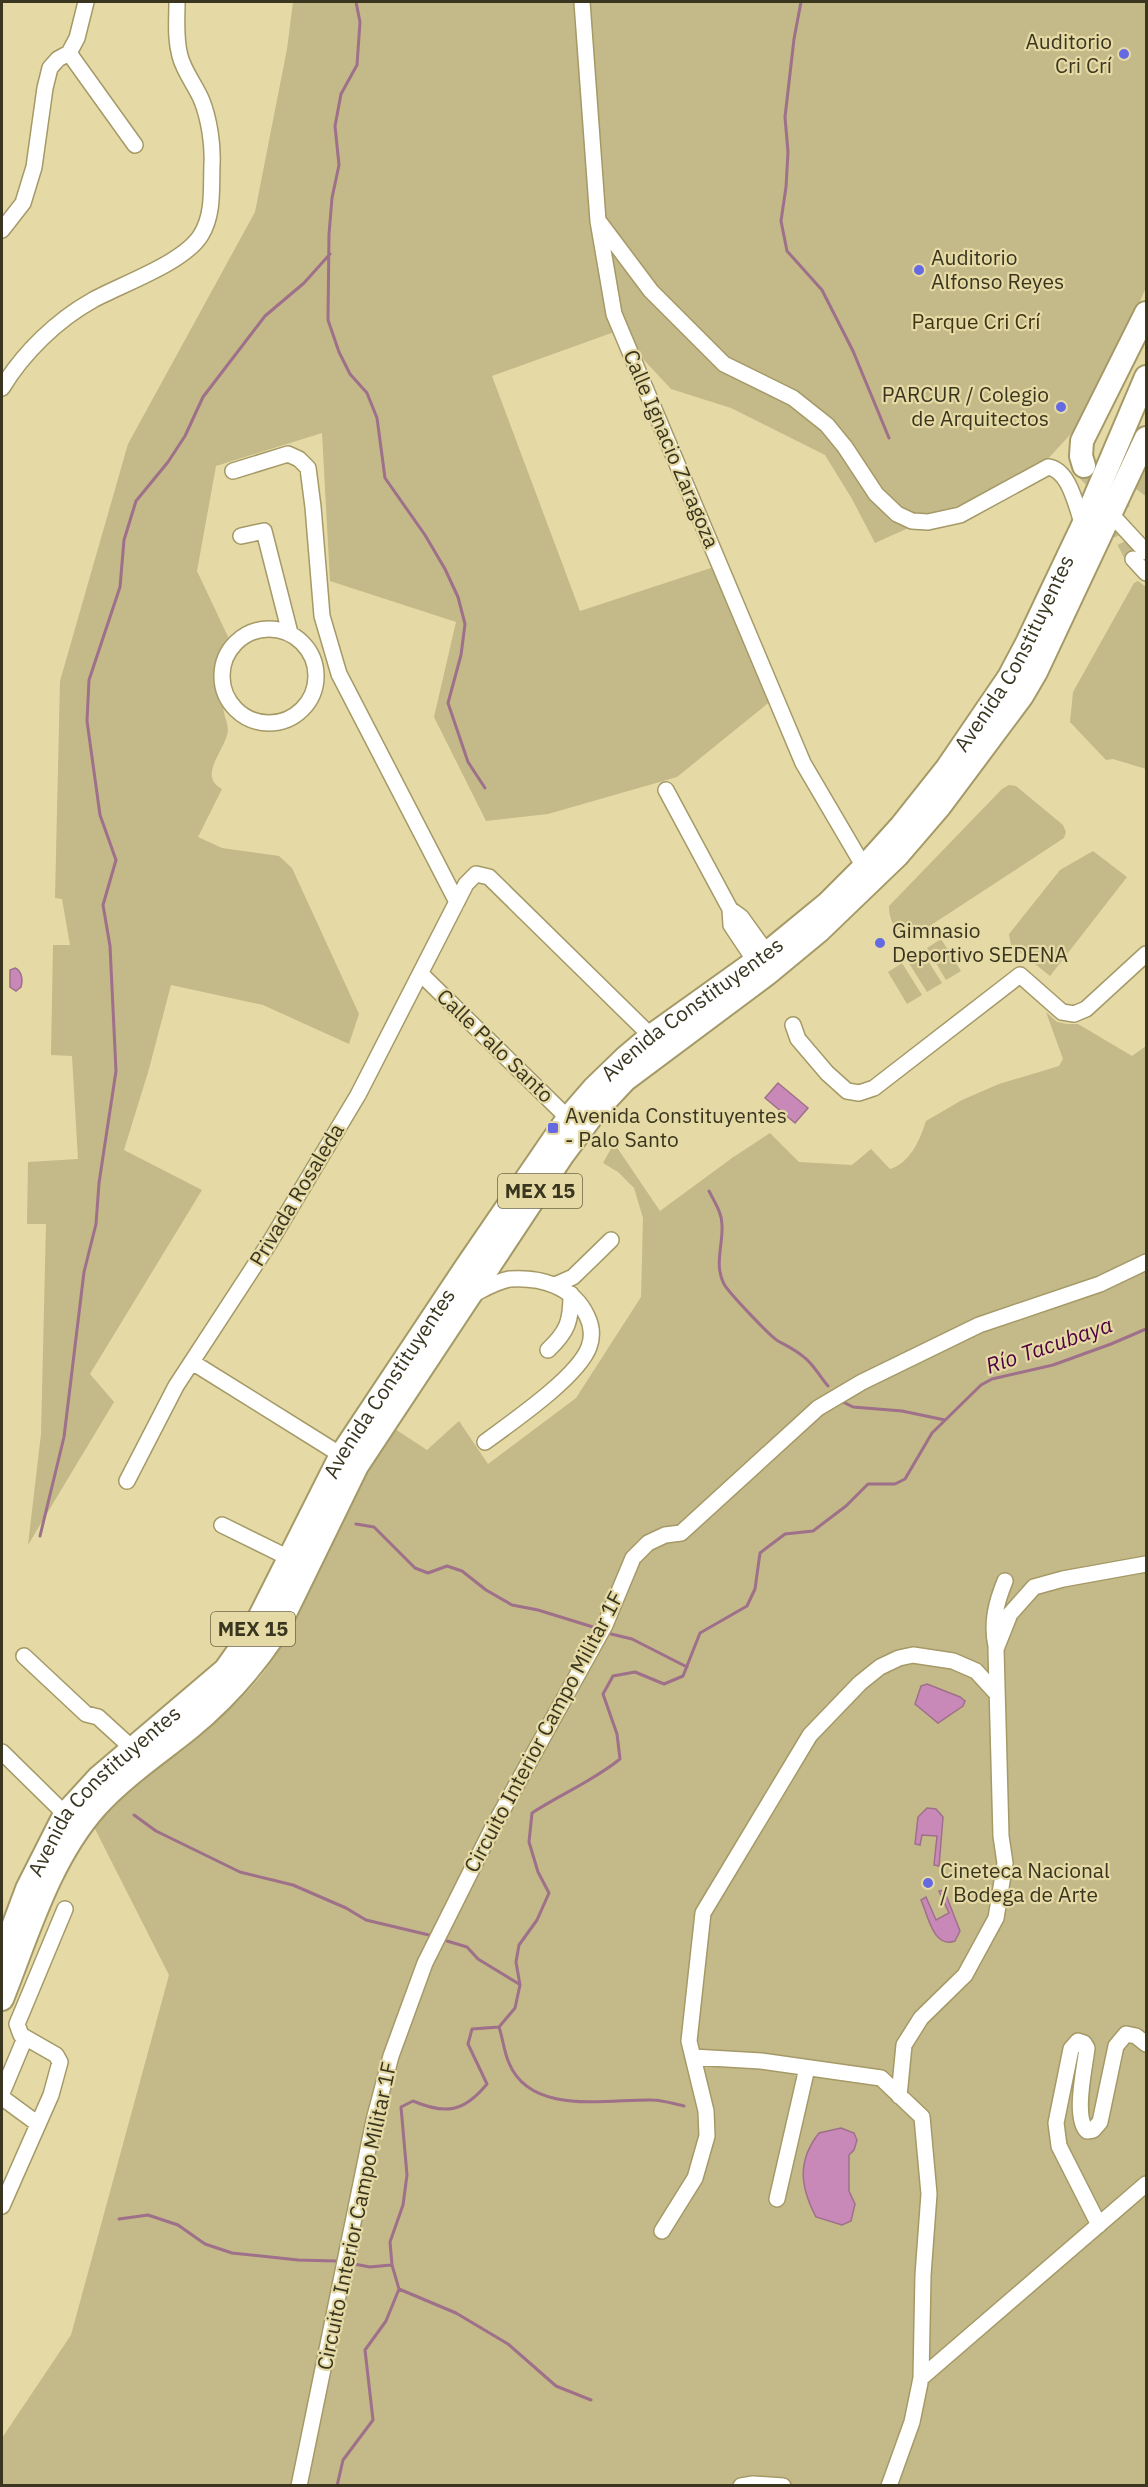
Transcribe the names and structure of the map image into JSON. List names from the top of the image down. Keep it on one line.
{"streets":{"highway":["Avenida Constituyentes","MEX 15"],"street":["Calle Ignacio Zaragoza","Calle Palo Santo","Privada Rosaleda","Circuito Interior Campo Militar 1F"]},"crossings":[["Calle Ignacio Zaragoza","Avenida Constituyentes"],["Avenida Constituyentes","Calle Palo Santo"],["Avenida Constituyentes","Privada Rosaleda"],["Calle Palo Santo","Privada Rosaleda"]],"water":["Río Tacubaya"],"parks":["Parque Cri Crí"],"places":{"other":["Auditorio Cri Crí","Auditorio Alfonso Reyes","PARCUR / Colegio de Arquitectos","Gimnasio Deportivo SEDENA","Cineteca Nacional / Bodega de Arte"],"transit":["Avenida Constituyentes - Palo Santo"]}}
